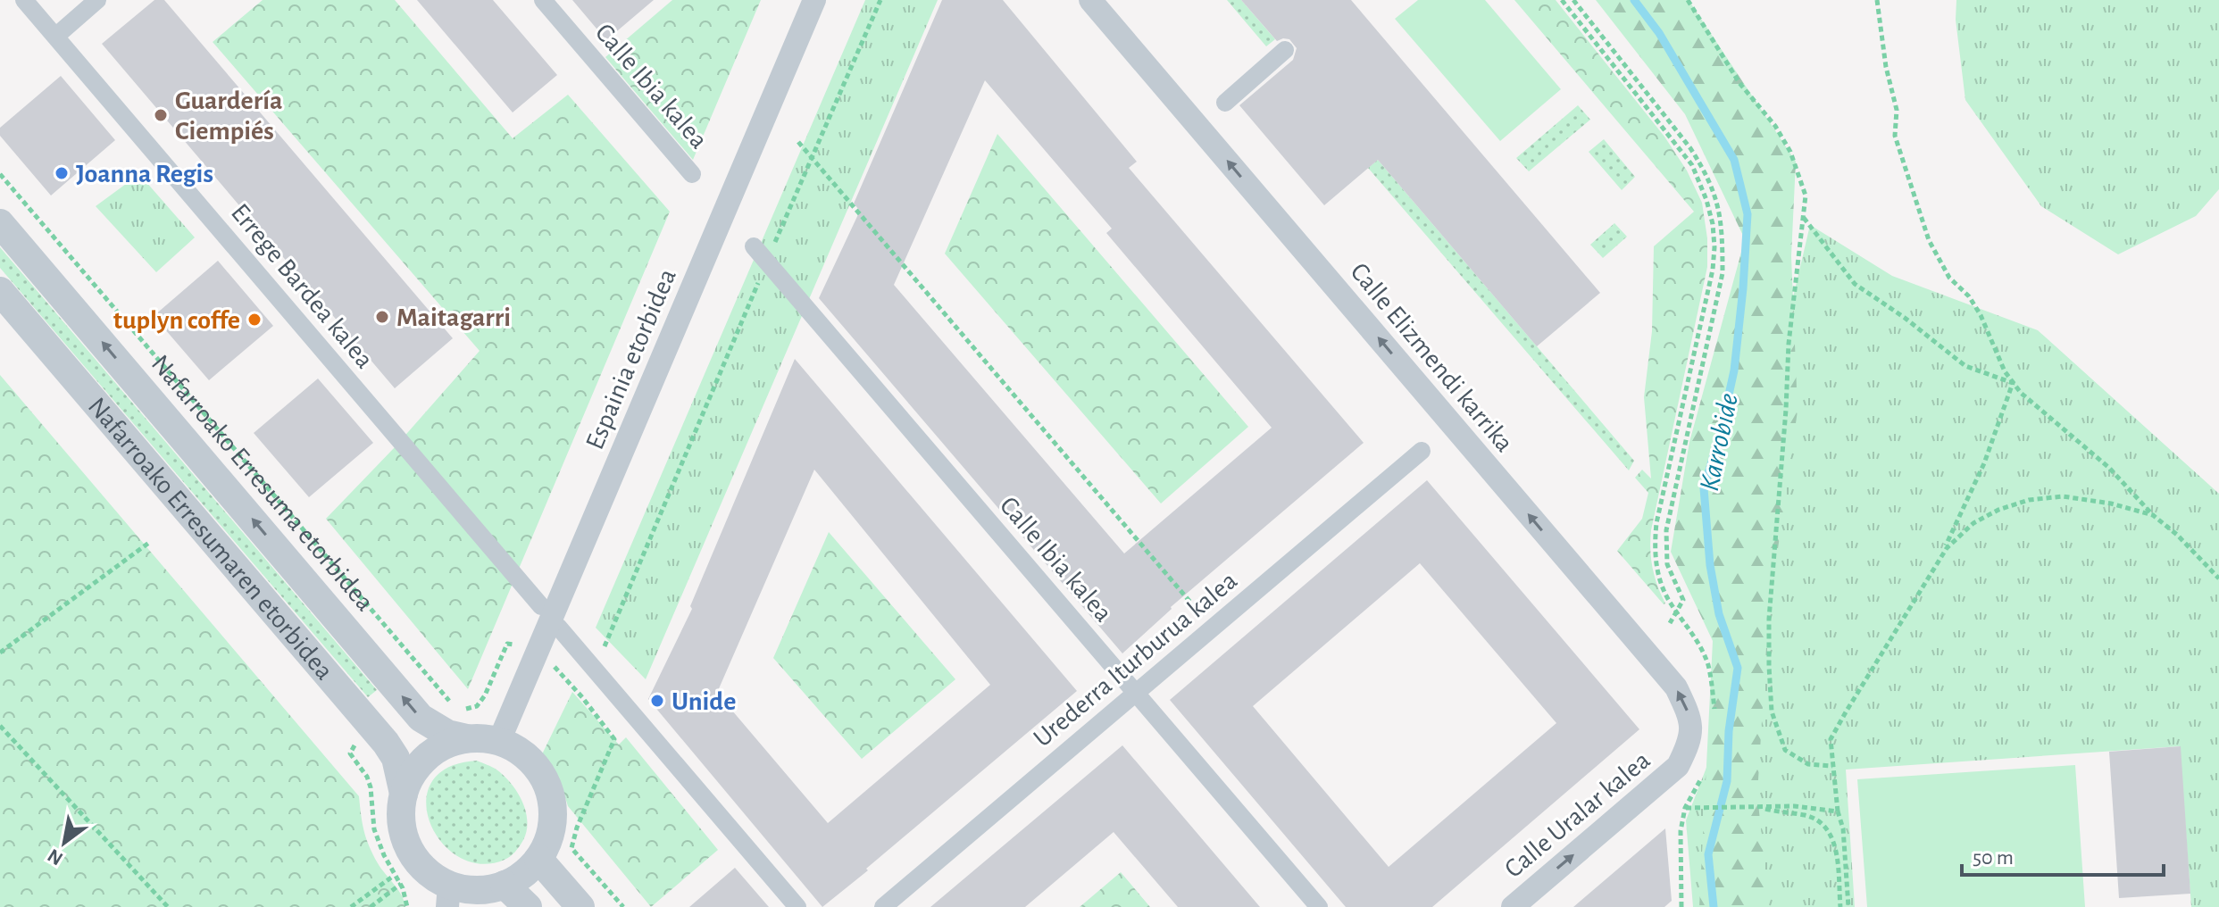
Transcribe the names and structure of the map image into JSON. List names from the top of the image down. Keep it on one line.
{"streets":{"street":["Calle Ibia kalea","Errege Bardea kalea","Calle Elizmendi karrika","Espainia etorbidea","Nafarroako Erresumaren etorbidea","Urederra Iturburua kalea","Calle Uralar kalea"],"path":["Nafarroako Erresuma etorbidea"]},"crossings":[["Calle Ibia kalea","Urederra Iturburua kalea"],["Calle Elizmendi karrika","Calle Uralar kalea"],["Espainia etorbidea","Nafarroako Erresumaren etorbidea"]],"one_way":["Calle Elizmendi karrika","Calle Uralar kalea"],"water":["Karrobide"],"places":["Guardería Ciempiés","Joanna Regis","Maitagarri","tuplyn coffe","Unide"],"scale_bar":"50 m","north":"bottom left"}
